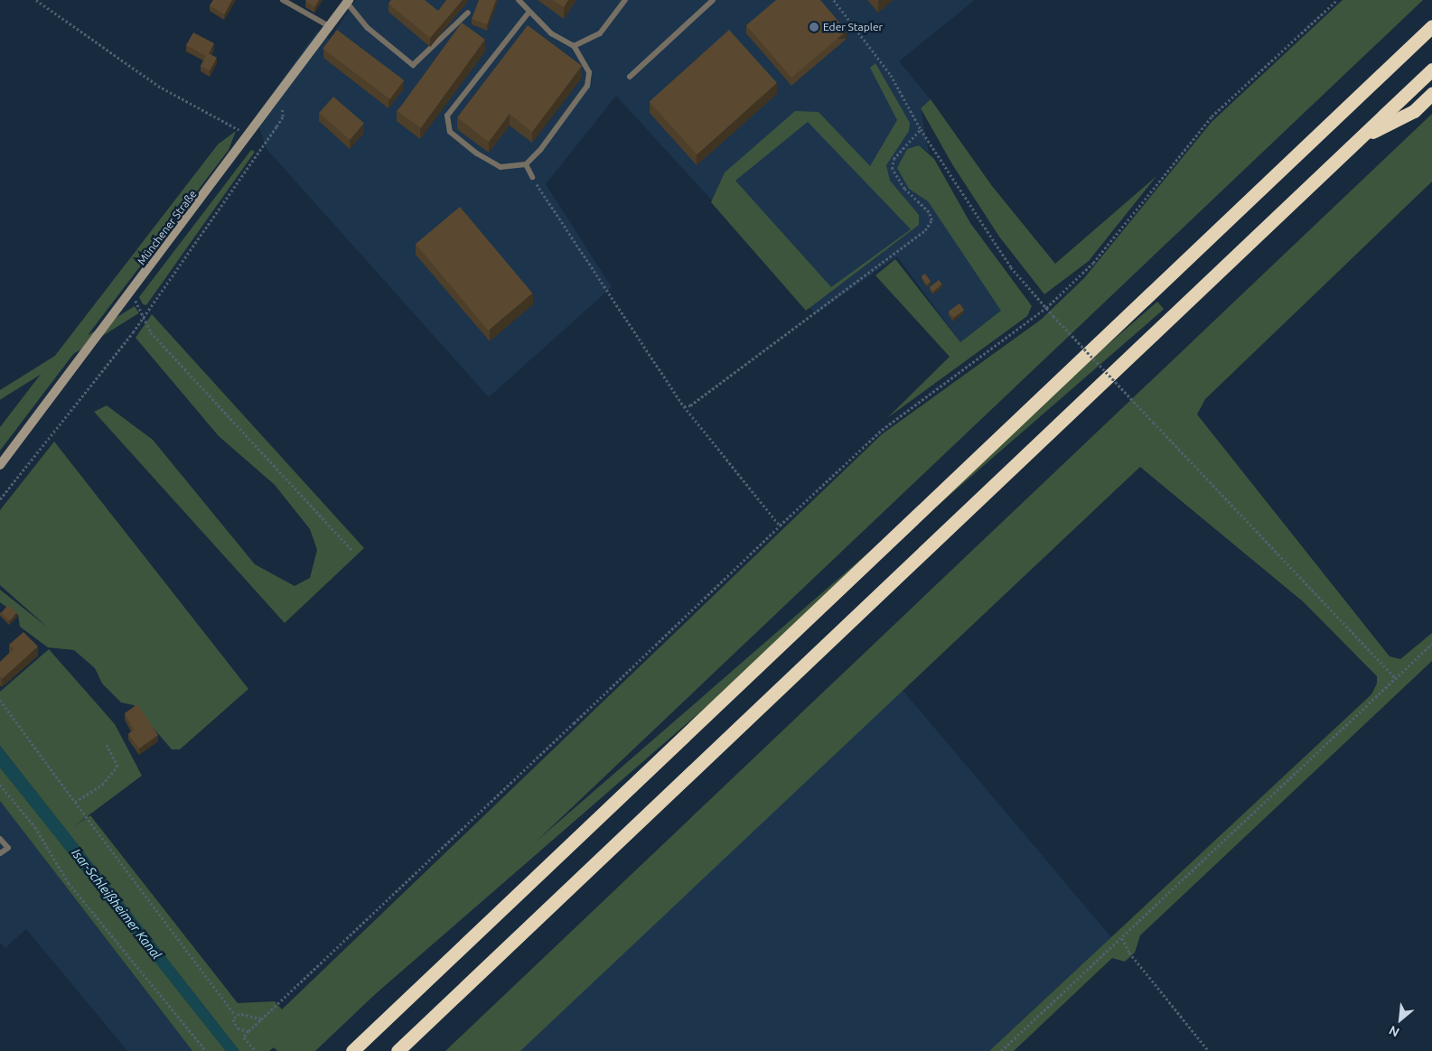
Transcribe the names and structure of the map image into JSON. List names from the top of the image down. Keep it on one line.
{"streets":{"main road":["Münchener Straße"]},"water":["Isar-Schleißheimer Kanal"],"places":["Eder Stapler"],"north":"bottom left"}
